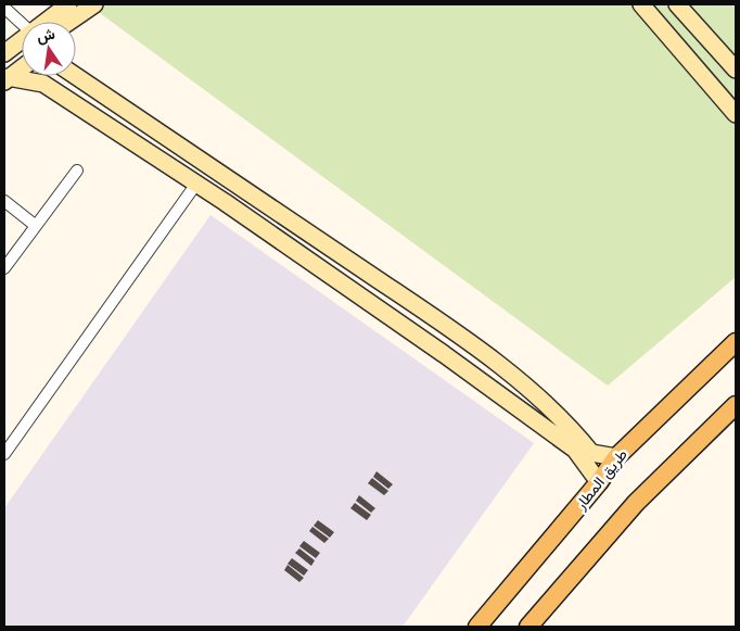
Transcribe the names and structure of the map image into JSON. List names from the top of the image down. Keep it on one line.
{"streets":{"main road":["طريق المطار"]},"north":"top"}
